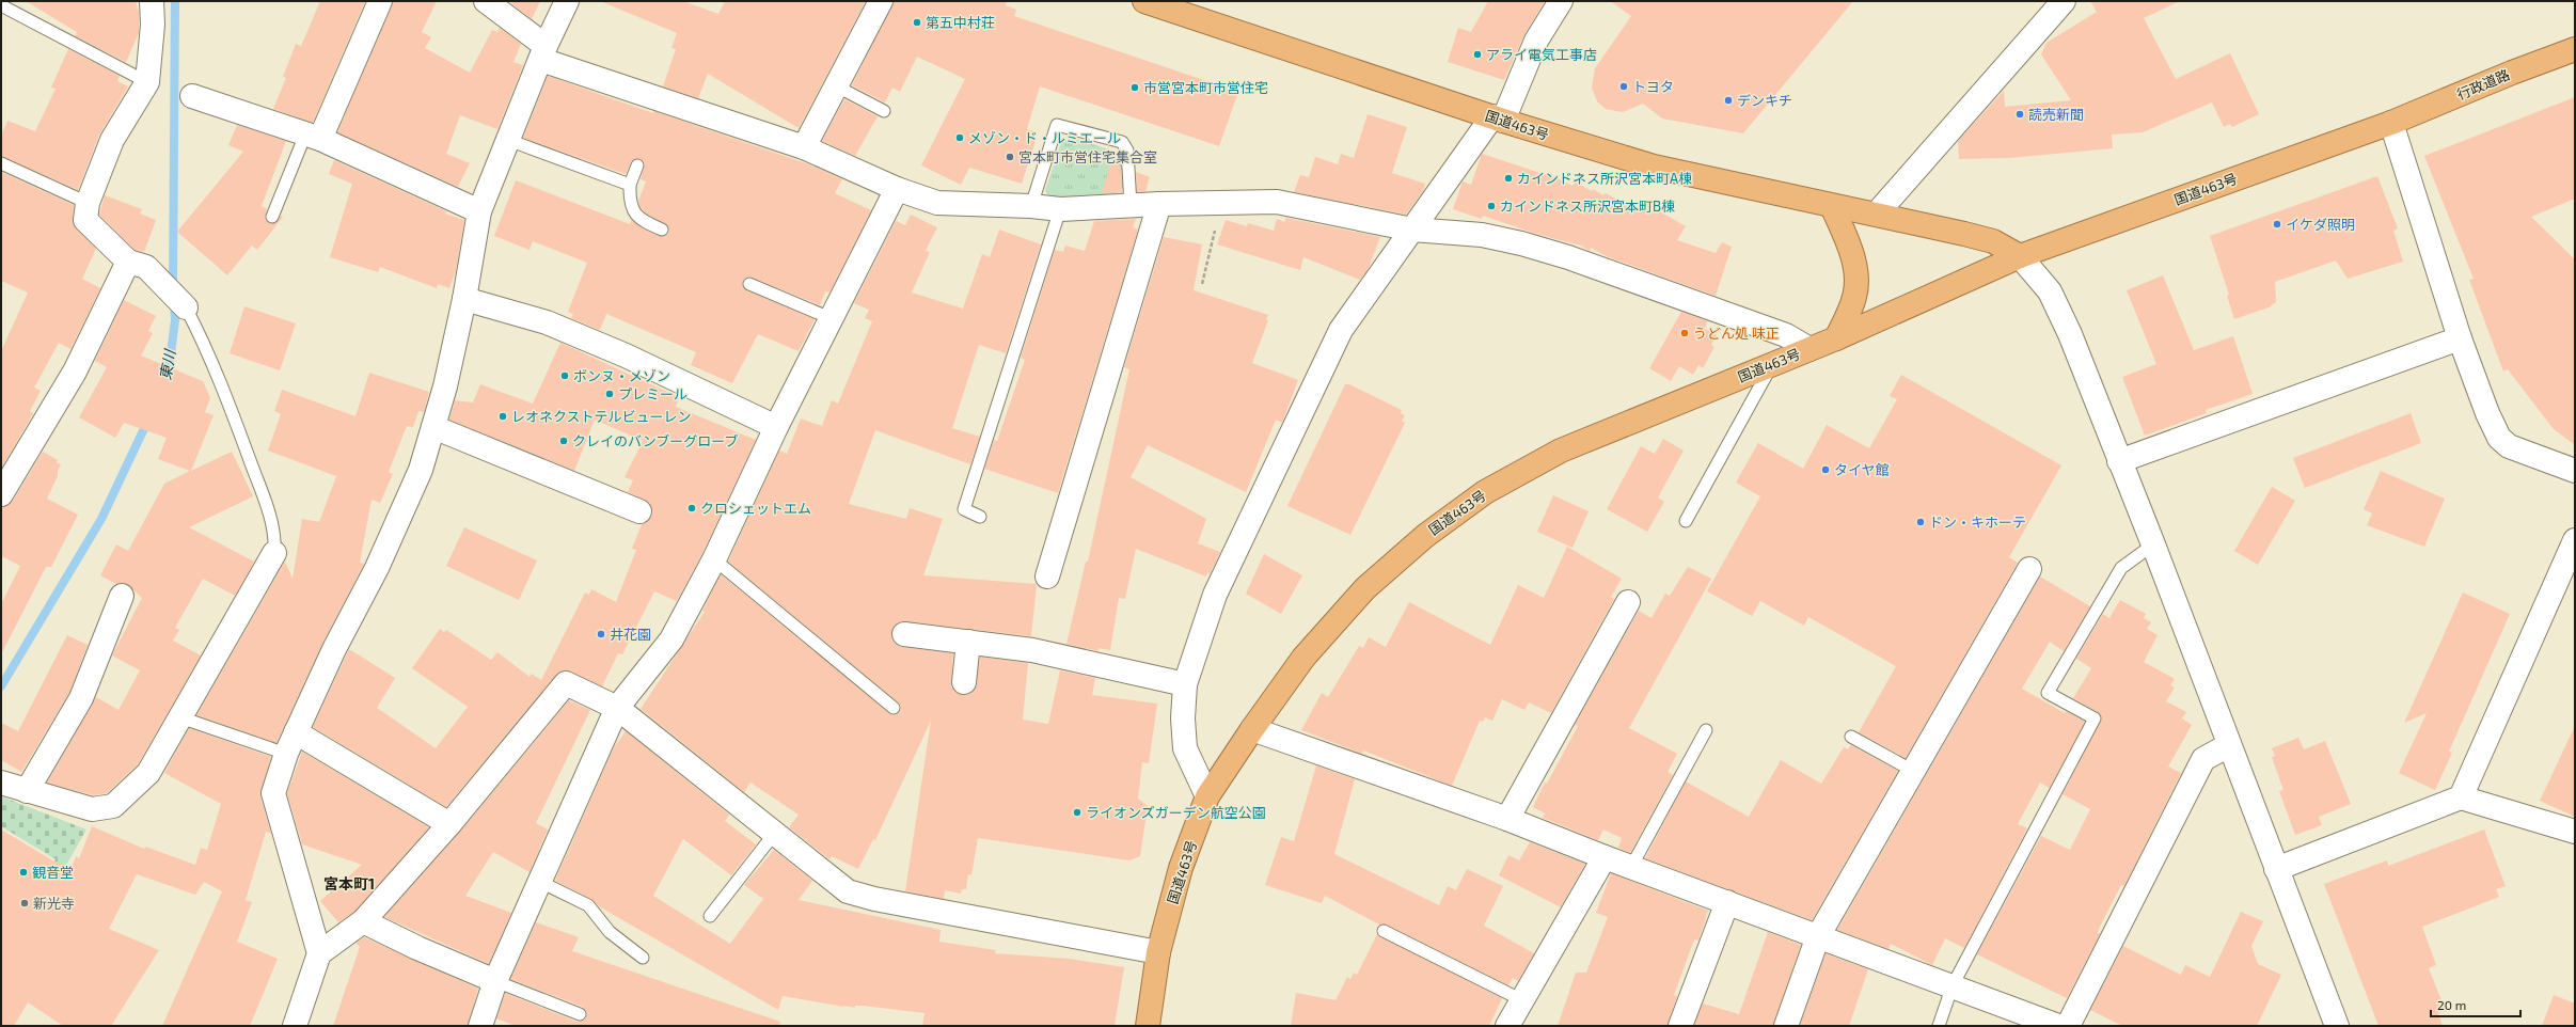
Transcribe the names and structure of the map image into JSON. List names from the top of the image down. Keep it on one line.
{"streets":{"highway":["行政道路","国道463号"]},"crossings":[["行政道路","国道463号"]],"districts":["宮本町1"],"water":["東川"],"places":["第五中村荘","アライ電気工事店","トヨタ","市営宮本町市営住宅","デンキチ","読売新聞","メゾン・ド・ルミエール","宮本町市営住宅集合室","カインドネス所沢宮本町A棟","カインドネス所沢宮本町B棟","イケダ照明","うどん処 味正","ボンヌ・メゾン","プレミール","レオネクストテルビューレン","クレイのバンブーグローブ","タイヤ館","クロシェットエム","ドン・キホーテ","井花園","ライオンズガーデン航空公園","観音堂","新光寺"],"scale_bar":"20 m"}
